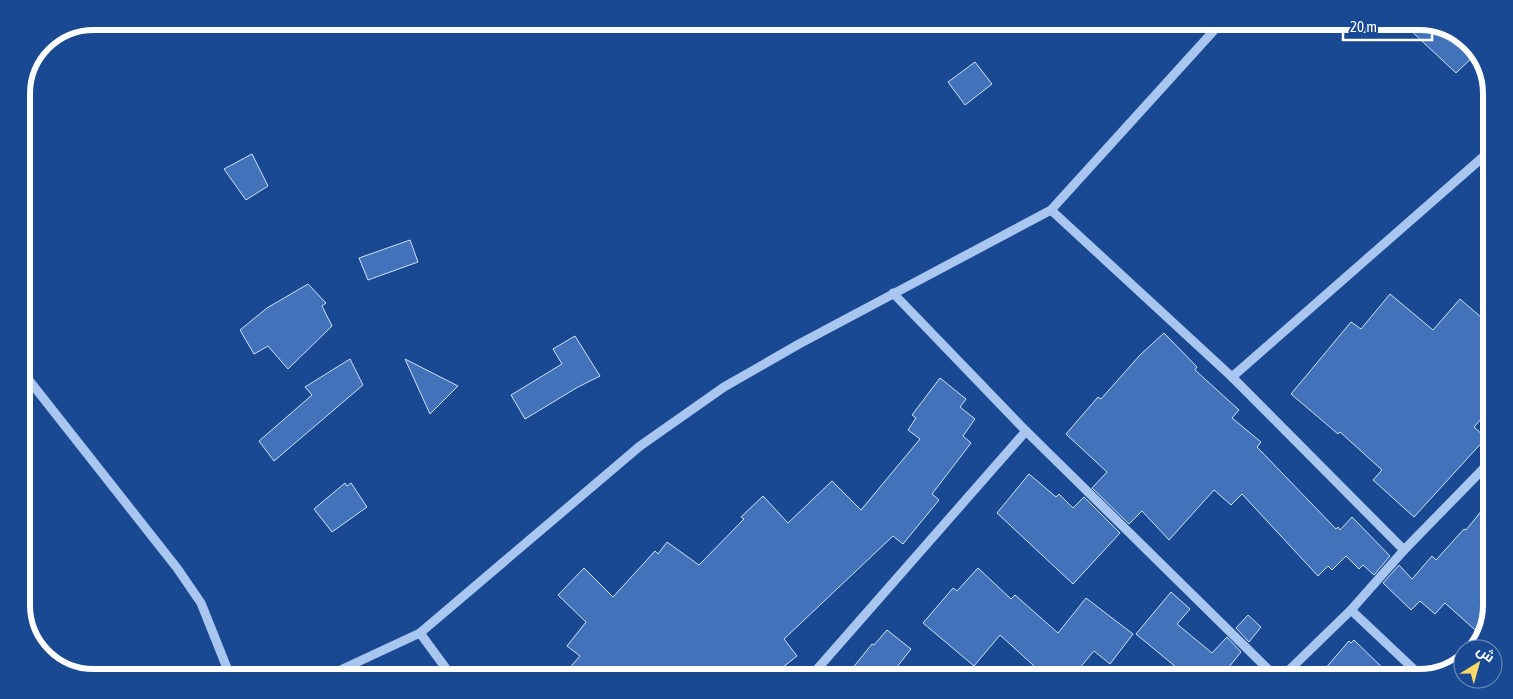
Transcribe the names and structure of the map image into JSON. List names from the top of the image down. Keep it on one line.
{"scale_bar":"20 m","north":"top right"}
